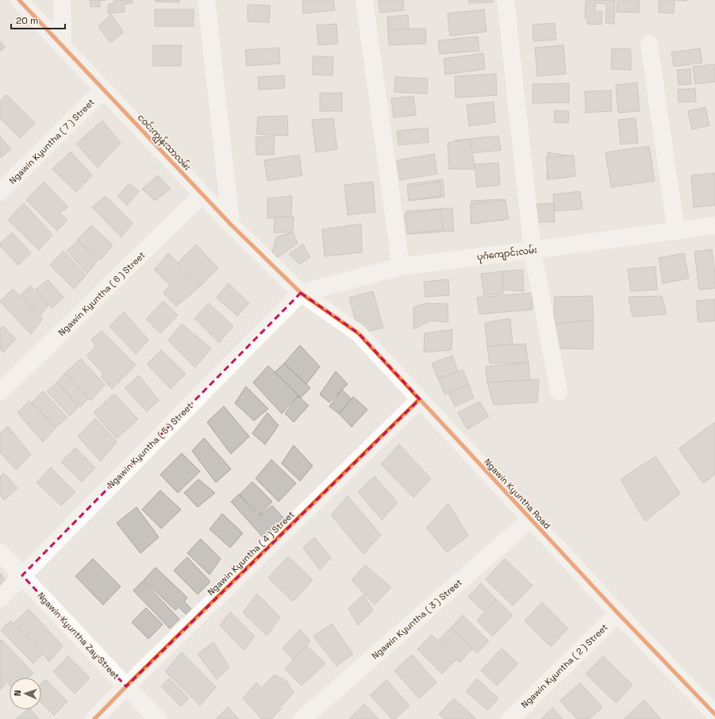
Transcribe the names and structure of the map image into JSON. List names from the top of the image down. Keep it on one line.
{"streets":{"street":["Ngawin Kyuntha ( 7 ) Street","ငဝင်းကျွန်းသာလမ်း","ပုဂံကျောင်းလမ်း","Ngawin Kyuntha ( 6 ) Street","Ngawin Kyuntha ( 5 ) Street","Ngawin Kyuntha Road","Ngawin Kyuntha ( 4 ) Street","Ngawin Kyuntha ( 3 ) Street","Ngawin Kyuntha Zay Street","Ngawin Kyuntha ( 2 ) Street"]},"crossings":[["Ngawin Kyuntha ( 7 ) Street","ငဝင်းကျွန်းသာလမ်း"],["ငဝင်းကျွန်းသာလမ်း","ပုဂံကျောင်းလမ်း"],["ငဝင်းကျွန်းသာလမ်း","Ngawin Kyuntha ( 6 ) Street"],["ငဝင်းကျွန်းသာလမ်း","Ngawin Kyuntha ( 5 ) Street"],["ငဝင်းကျွန်းသာလမ်း","Ngawin Kyuntha Road"],["ပုဂံကျောင်းလမ်း","Ngawin Kyuntha ( 5 ) Street"],["ပုဂံကျောင်းလမ်း","Ngawin Kyuntha Road"],["Ngawin Kyuntha ( 5 ) Street","Ngawin Kyuntha Road"],["Ngawin Kyuntha ( 5 ) Street","Ngawin Kyuntha Zay Street"],["Ngawin Kyuntha Road","Ngawin Kyuntha ( 4 ) Street"],["Ngawin Kyuntha Road","Ngawin Kyuntha ( 3 ) Street"],["Ngawin Kyuntha Road","Ngawin Kyuntha ( 2 ) Street"],["Ngawin Kyuntha ( 4 ) Street","Ngawin Kyuntha Zay Street"]],"scale_bar":"20 m","north":"left"}
